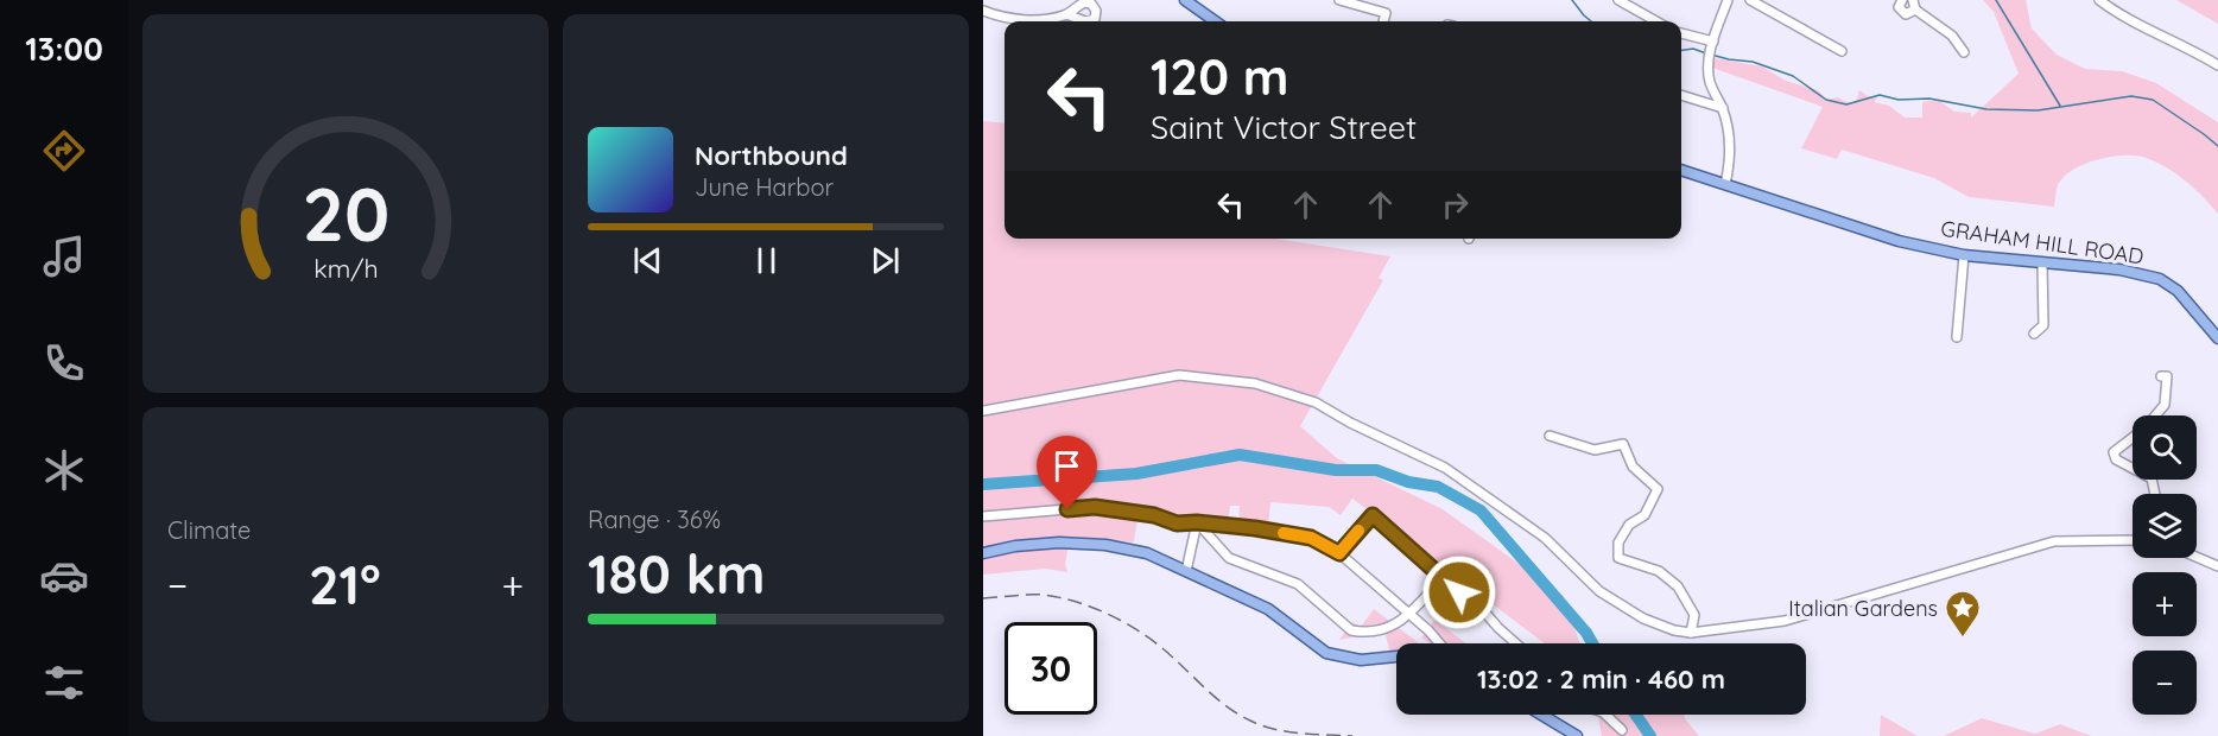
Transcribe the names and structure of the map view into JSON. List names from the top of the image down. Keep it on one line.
{"streets":{"main road":["GRAHAM HILL ROAD"]},"places":{"place":["Italian Gardens"]},"page":{"tabs":"13:00","turn":["120 m","Saint Victor Street"],"song":["Northbound","June Harbor"],"tile":["Climate",["Range · 36%","180 km"]],"map_buttons":["+","−"],"heat":["−","21°","+"],"limit":"30","trip":"13:02 · 2 min · 460 m","gauge":["20","km/h"]}}
